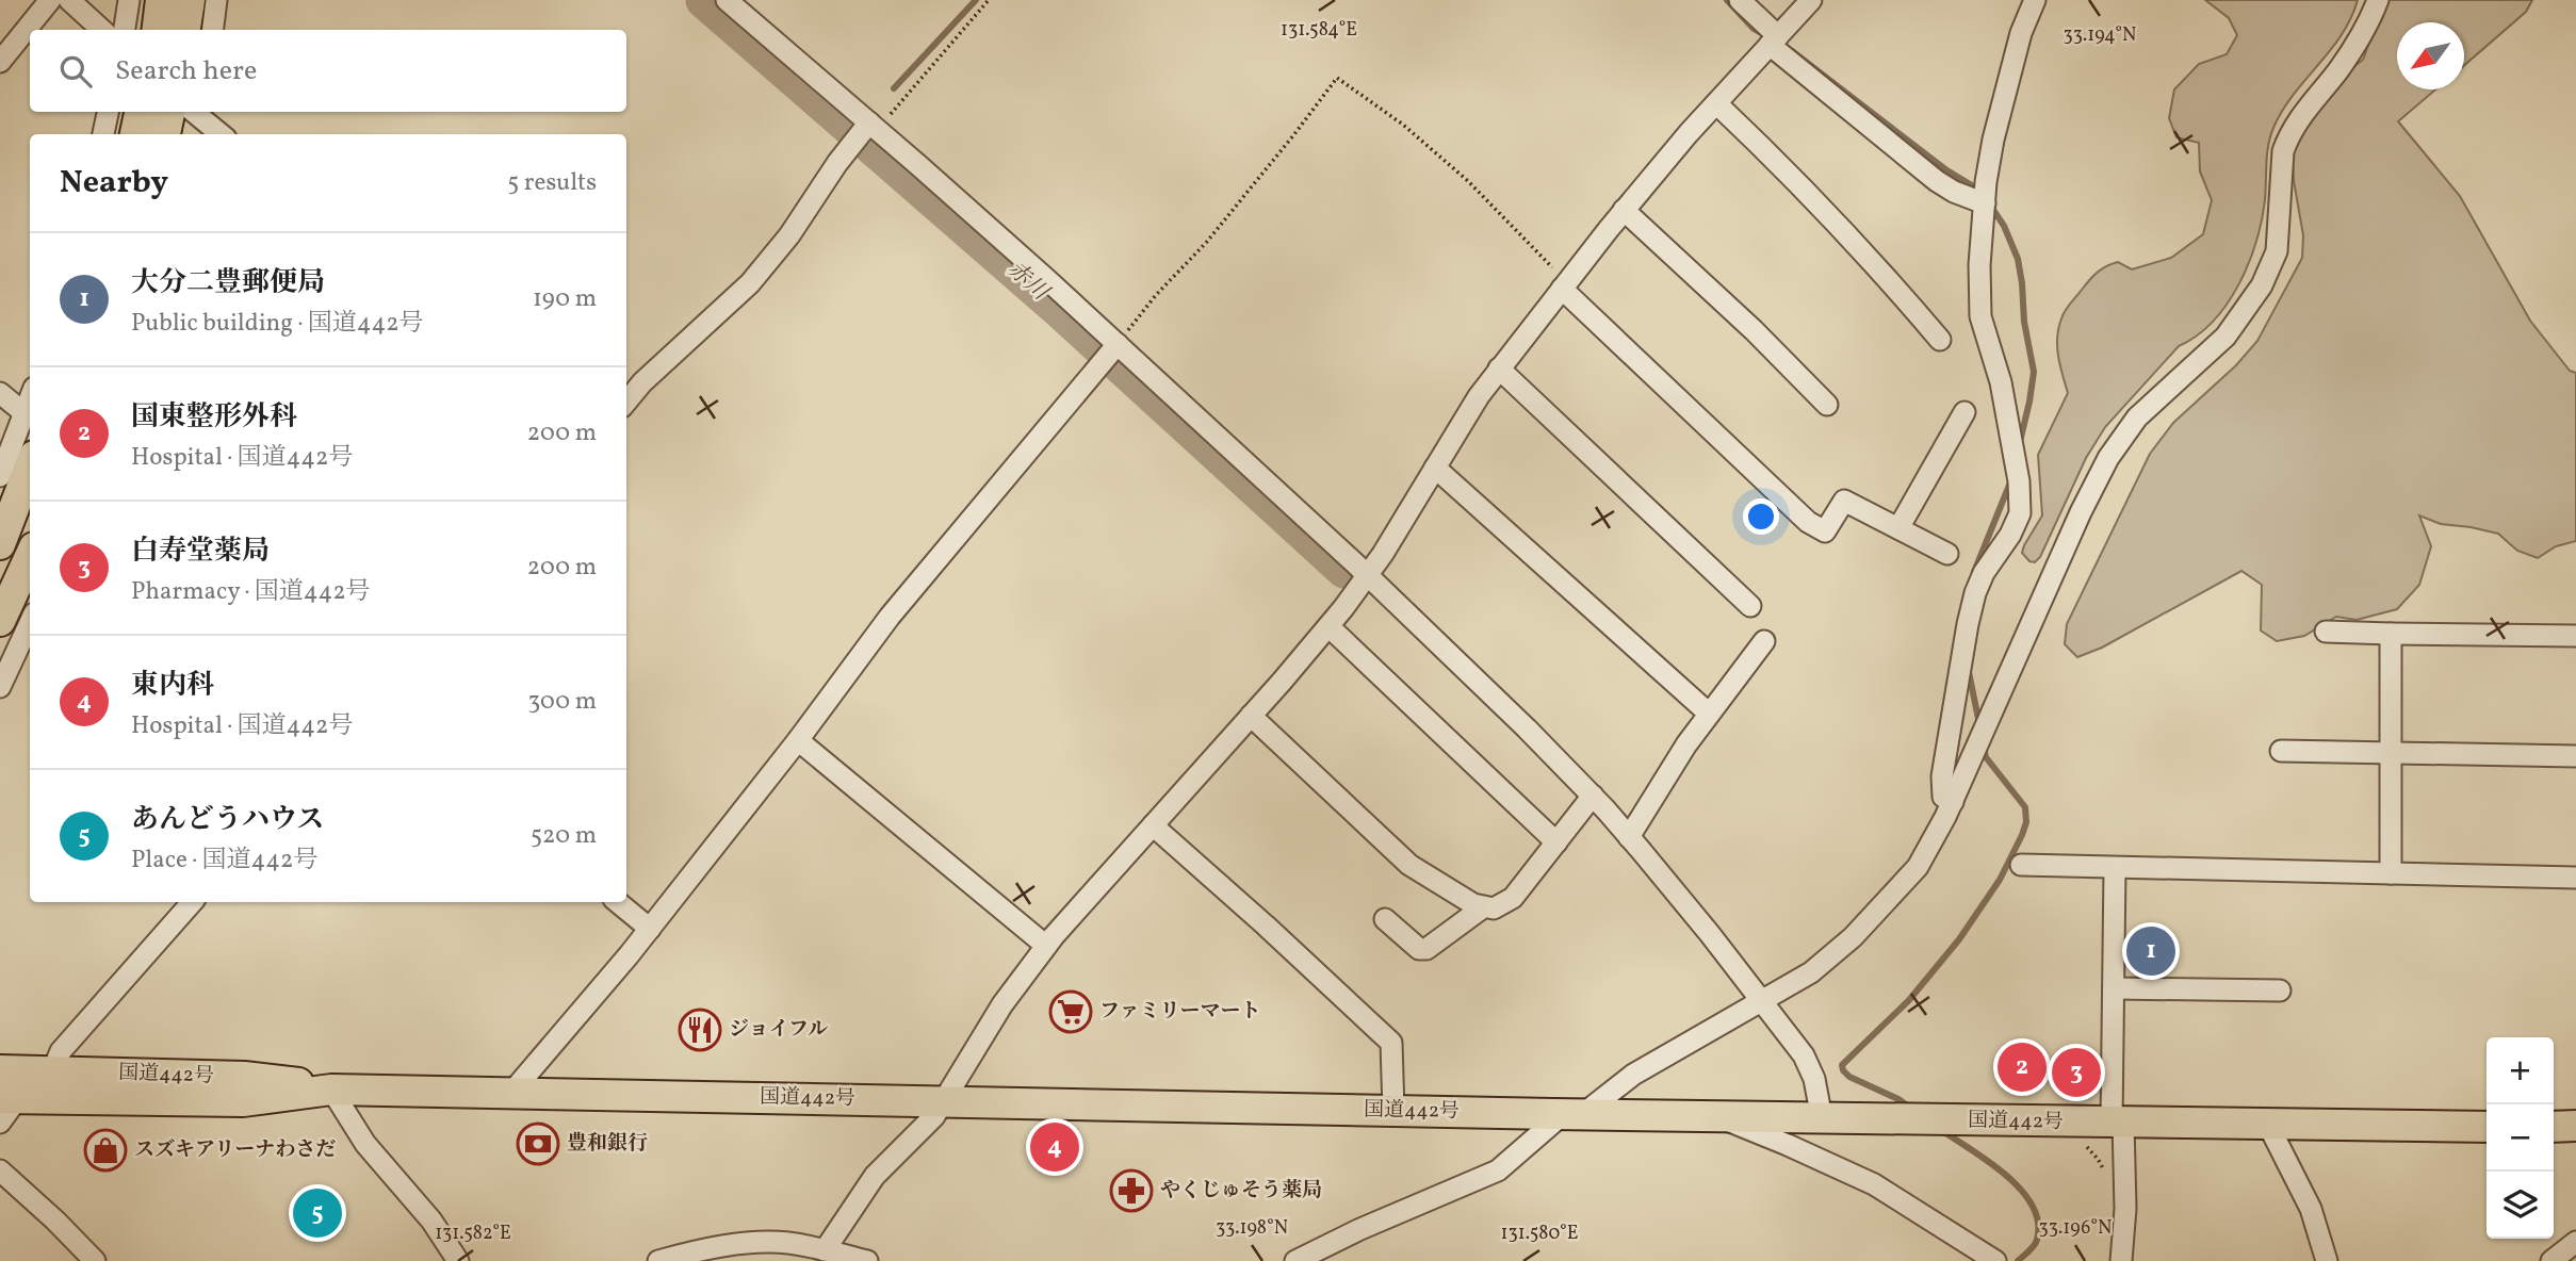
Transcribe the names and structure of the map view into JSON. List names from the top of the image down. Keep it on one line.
{"streets":{"highway":["国道442号"]},"water":["赤川"],"places":{"supermarket":["ファミリーマート"],"restaurant":["ジョイフル"],"bank":["豊和銀行"],"shop":["スズキアリーナわさだ"],"pharmacy":["やくじゅそう薬局"]},"north":"bottom left","page":{"search":"Search here","heading":["Nearby","5 results"],"list":[{"mark":"1","name":"大分二豊郵便局","note":"Public building · 国道442号","value":"190 m"},{"mark":"2","name":"国東整形外科","note":"Hospital · 国道442号","value":"200 m"},{"mark":"3","name":"白寿堂薬局","note":"Pharmacy · 国道442号","value":"200 m"},{"mark":"4","name":"東内科","note":"Hospital · 国道442号","value":"300 m"},{"mark":"5","name":"あんどうハウス","note":"Place · 国道442号","value":"520 m"}],"pins":["1","2","3","4","5"],"map_buttons":["+","−"]},"coordinates":["131.584°E","33.194°N","33.198°N","33.196°N","131.582°E","131.580°E"]}
